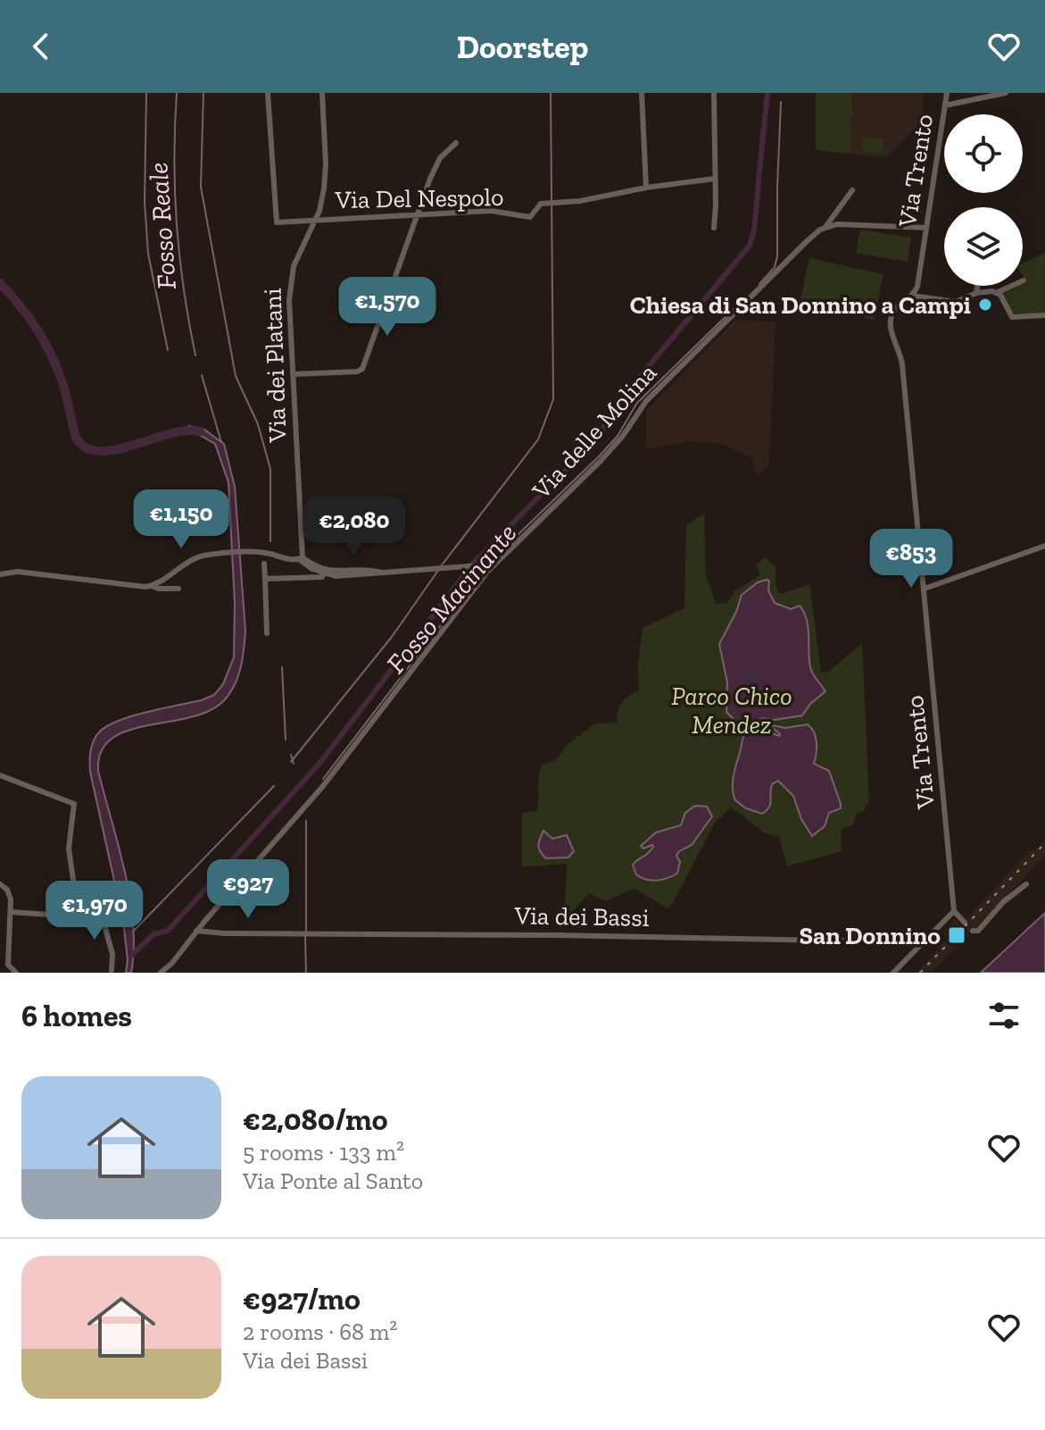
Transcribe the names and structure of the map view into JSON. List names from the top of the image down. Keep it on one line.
{"streets":{"street":["Via Trento","Via Del Nespolo","Via dei Platani","Via delle Molina","Via dei Bassi"]},"crossings":[["Via Del Nespolo","Via dei Platani"],["Via delle Molina","Via dei Bassi"]],"water":["Fosso Reale","Fosso Macinante"],"parks":["Parco Chico Mendez"],"places":{"other":["Chiesa di San Donnino a Campi"],"transit":["San Donnino"]},"page":{"header":"Doorstep","price":["€1,570","€1,150","€2,080","€853","€927","€1,970"],"heading":"6 homes","list":[{"name":"€2,080/mo","note":"5 rooms · 133 m² · Via Ponte al Santo"},{"name":"€927/mo","note":"2 rooms · 68 m² · Via dei Bassi"}]}}
